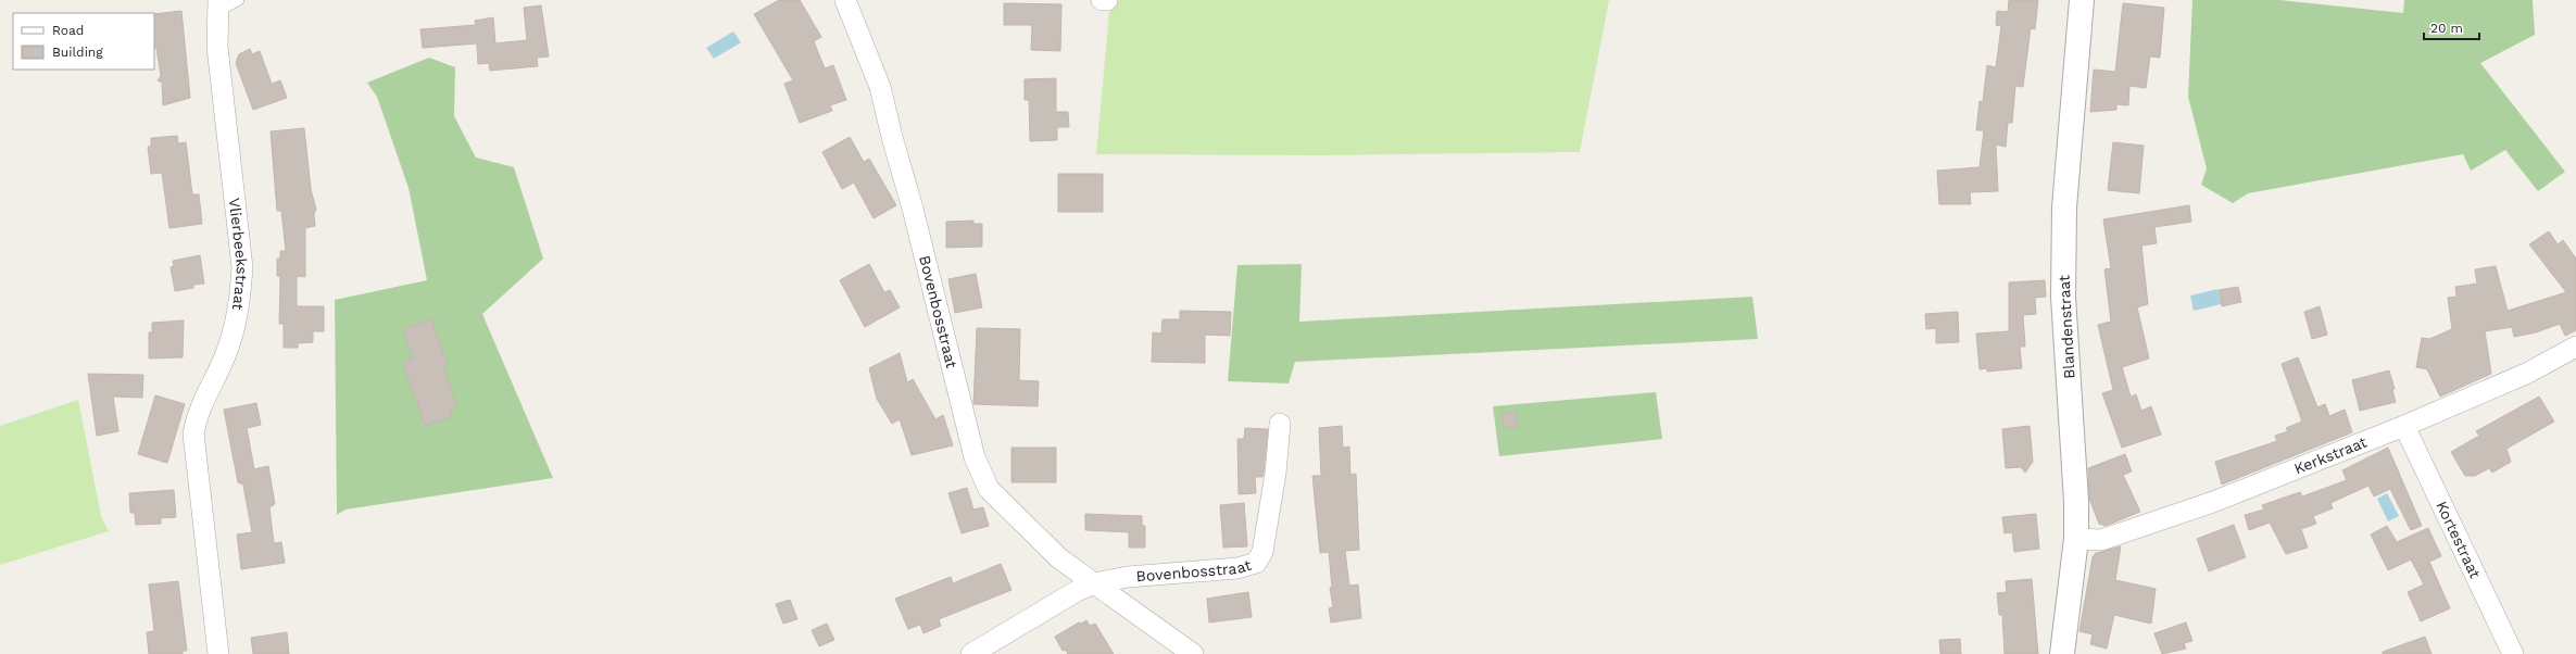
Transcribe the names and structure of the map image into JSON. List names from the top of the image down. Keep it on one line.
{"streets":{"street":["Vlierbeekstraat","Bovenbosstraat","Blandenstraat","Kerkstraat","Kortestraat"]},"crossings":[["Blandenstraat","Kerkstraat"],["Kerkstraat","Kortestraat"]],"legend":["Road","Building"],"scale_bar":"20 m"}
